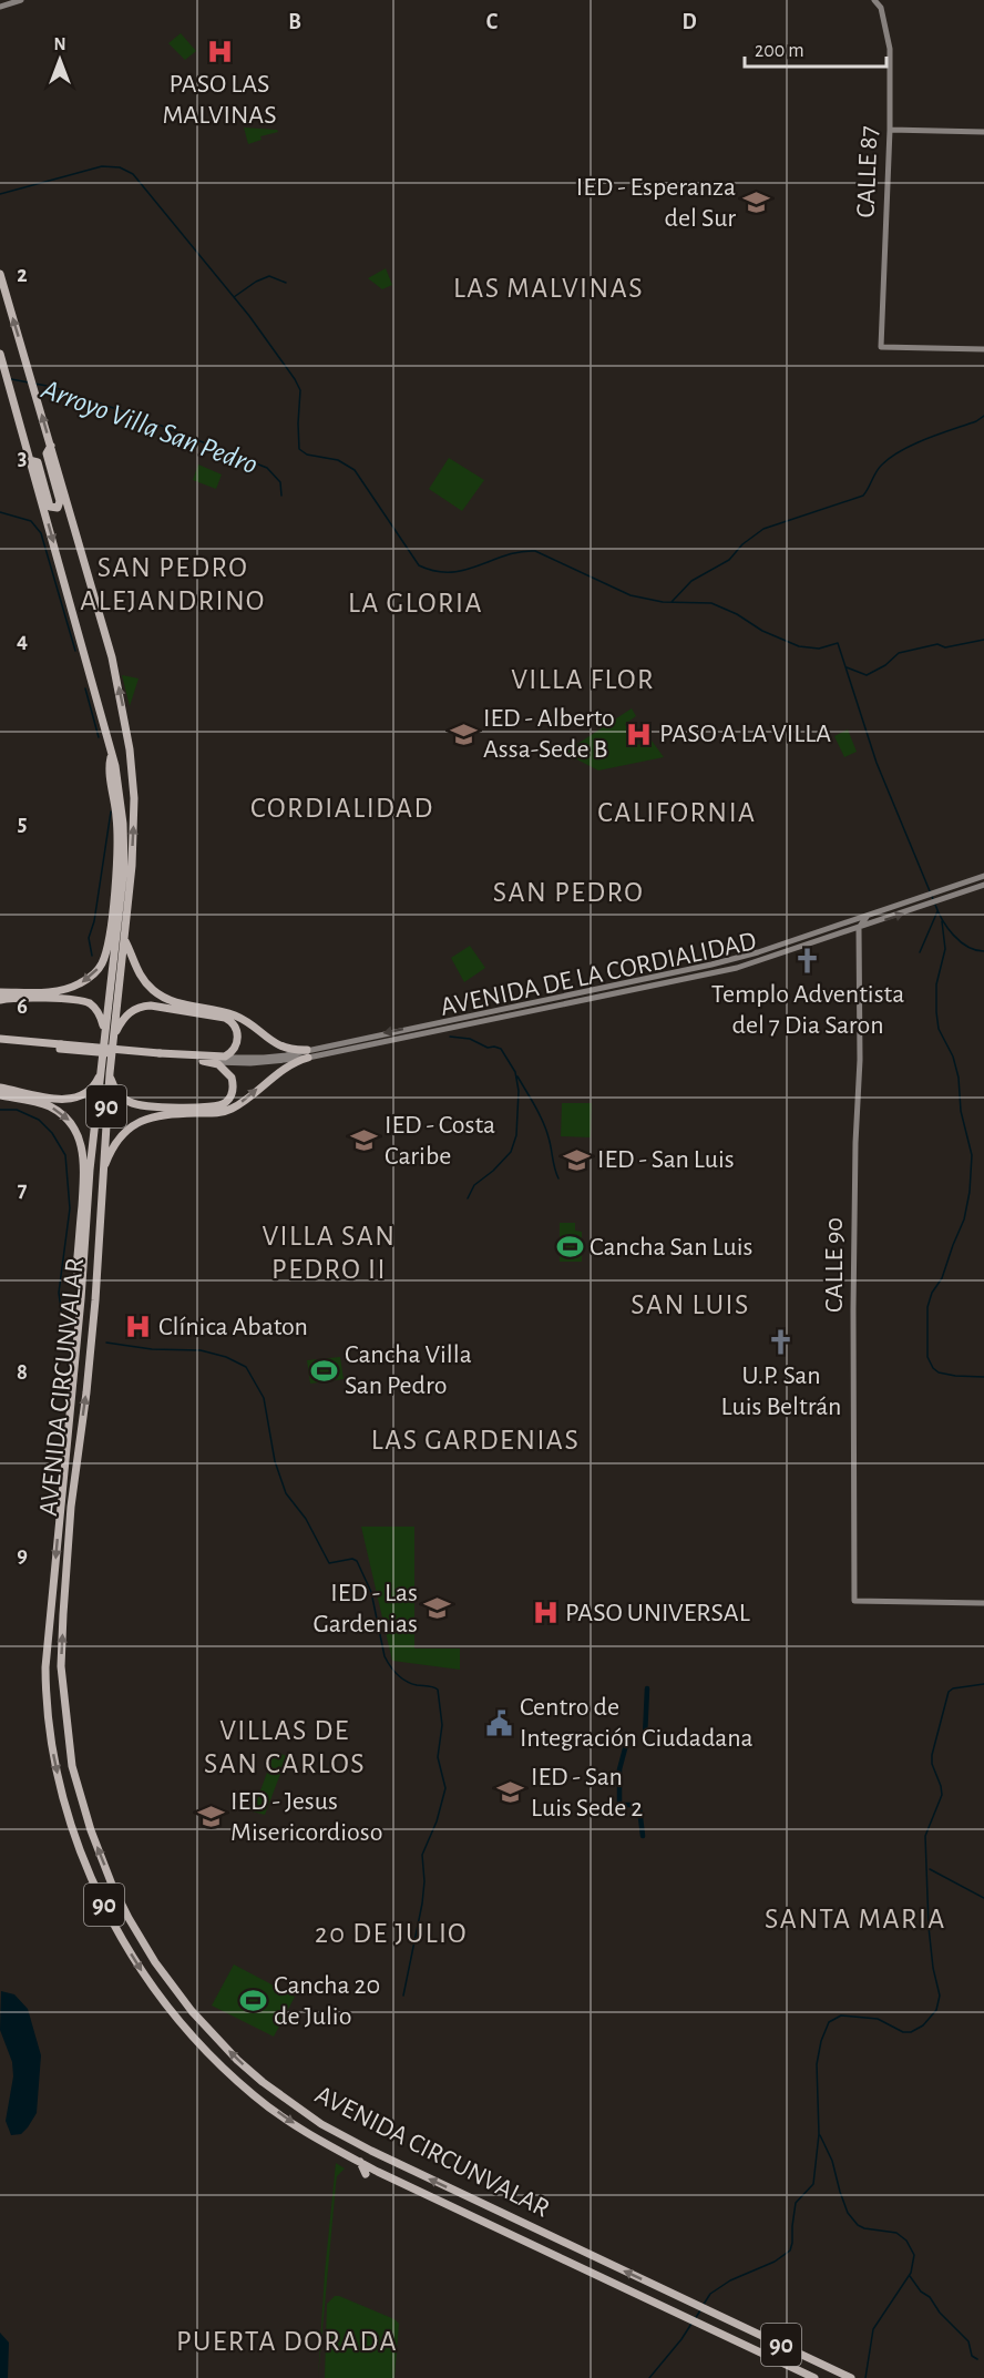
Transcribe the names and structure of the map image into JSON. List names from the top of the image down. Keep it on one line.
{"streets":{"highway":["90","AVENIDA CIRCUNVALAR"],"main road":["CALLE 87","AVENIDA DE LA CORDIALIDAD","CALLE 90"]},"crossings":[["AVENIDA DE LA CORDIALIDAD","90"],["AVENIDA DE LA CORDIALIDAD","CALLE 90"]],"districts":["LAS MALVINAS","SAN PEDRO ALEJANDRINO","LA GLORIA","VILLA FLOR","CORDIALIDAD","CALIFORNIA","SAN PEDRO","VILLA SAN PEDRO II","SAN LUIS","LAS GARDENIAS","VILLAS DE SAN CARLOS","SANTA MARIA","20 DE JULIO","PUERTA DORADA"],"water":["Arroyo Villa San Pedro"],"places":{"hospital":["PASO LAS MALVINAS","PASO A LA VILLA","Clínica Abaton","PASO UNIVERSAL"],"school or university":["IED - Esperanza del Sur","IED - Alberto Assa-Sede B","IED - Costa Caribe","IED - San Luis","IED - Las Gardenias","IED - San Luis Sede 2","IED - Jesus Misericordioso"],"church":["Templo Adventista del 7 Dia Saron","U.P. San Luis Beltrán"],"sports":["Cancha San Luis","Cancha Villa San Pedro","Cancha 20 de Julio"],"public building":["Centro de Integración Ciudadana"]},"scale_bar":"200 m","north":"top","grid":{"columns":["B","C","D"],"rows":["2","3","4","5","6","7","8","9"]}}
